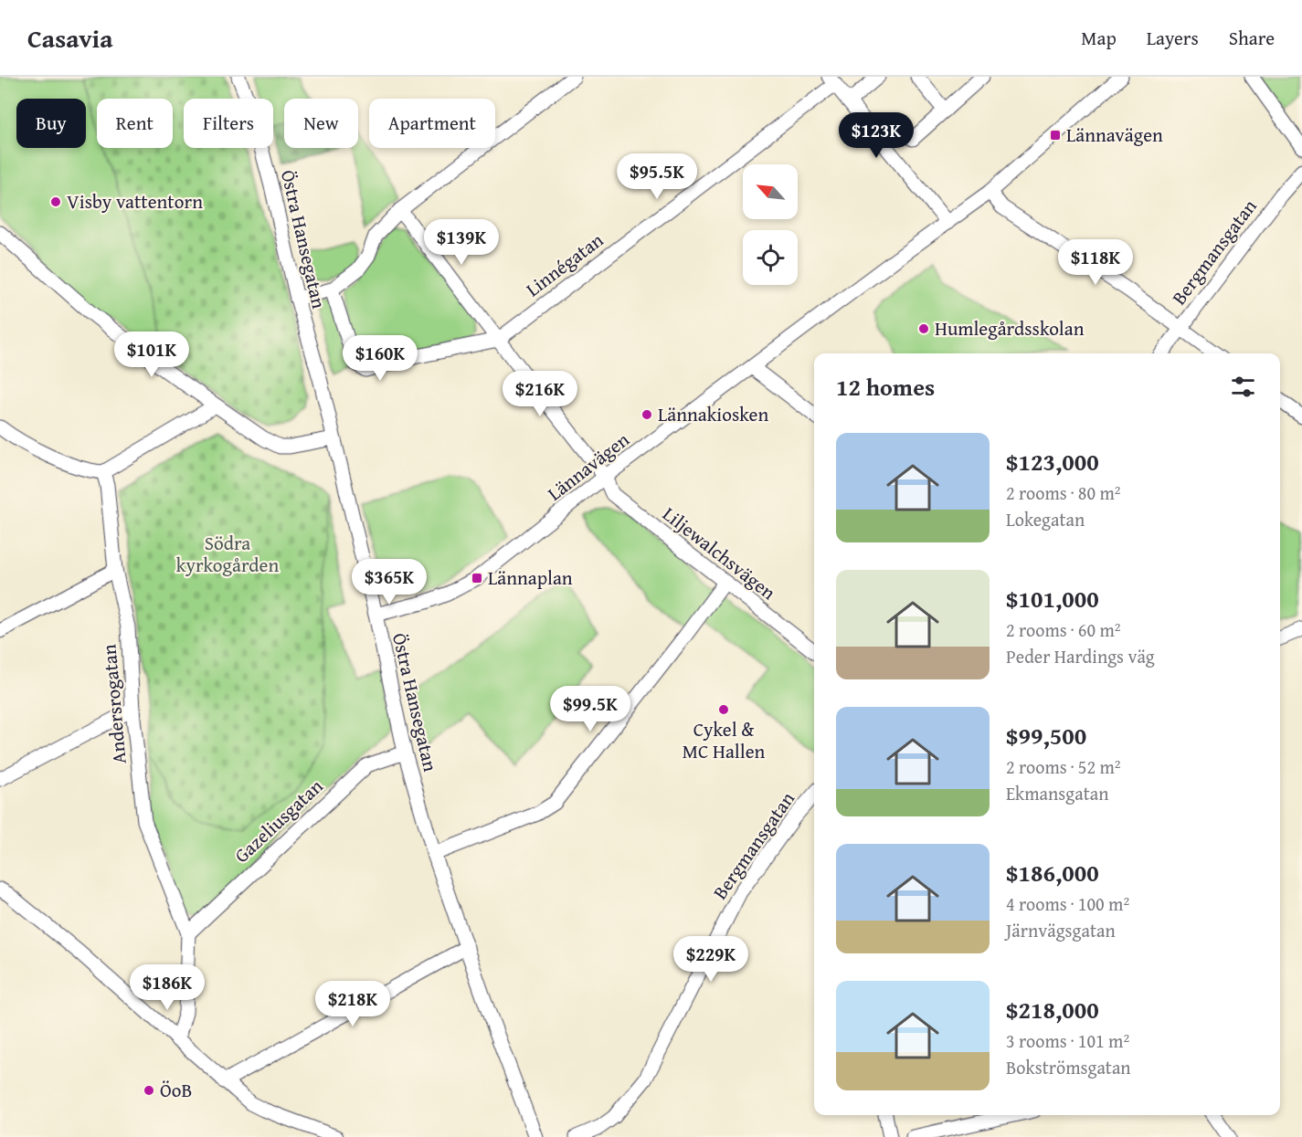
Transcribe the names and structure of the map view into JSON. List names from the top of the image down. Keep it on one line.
{"streets":{"street":["Östra Hansegatan","Bergmansgatan","Linnégatan","Lännavägen","Liljewalchsvägen","Andersrogatan","Gazeliusgatan"]},"crossings":[["Östra Hansegatan","Lännavägen"],["Östra Hansegatan","Gazeliusgatan"],["Linnégatan","Liljewalchsvägen"],["Lännavägen","Liljewalchsvägen"],["Andersrogatan","Gazeliusgatan"]],"parks":["Södra kyrkogården"],"places":{"transit":["Lännavägen","Lännaplan"],"other":["Visby vattentorn","Humlegårdsskolan","Lännakiosken","Cykel & MC Hallen","ÖoB"]},"north":"top left","page":{"header":"Casavia","nav":["Map","Layers","Share"],"chip":["Buy","Rent","Filters","New","Apartment"],"price":["$123K","$95.5K","$139K","$118K","$101K","$160K","$216K","$365K","$99.5K","$229K","$186K","$218K"],"heading":"12 homes","list":[{"name":"$123,000","note":"2 rooms · 80 m² · Lokegatan"},{"name":"$101,000","note":"2 rooms · 60 m² · Peder Hardings väg"},{"name":"$99,500","note":"2 rooms · 52 m² · Ekmansgatan"},{"name":"$186,000","note":"4 rooms · 100 m² · Järnvägsgatan"},{"name":"$218,000","note":"3 rooms · 101 m² · Bokströmsgatan"}]}}
